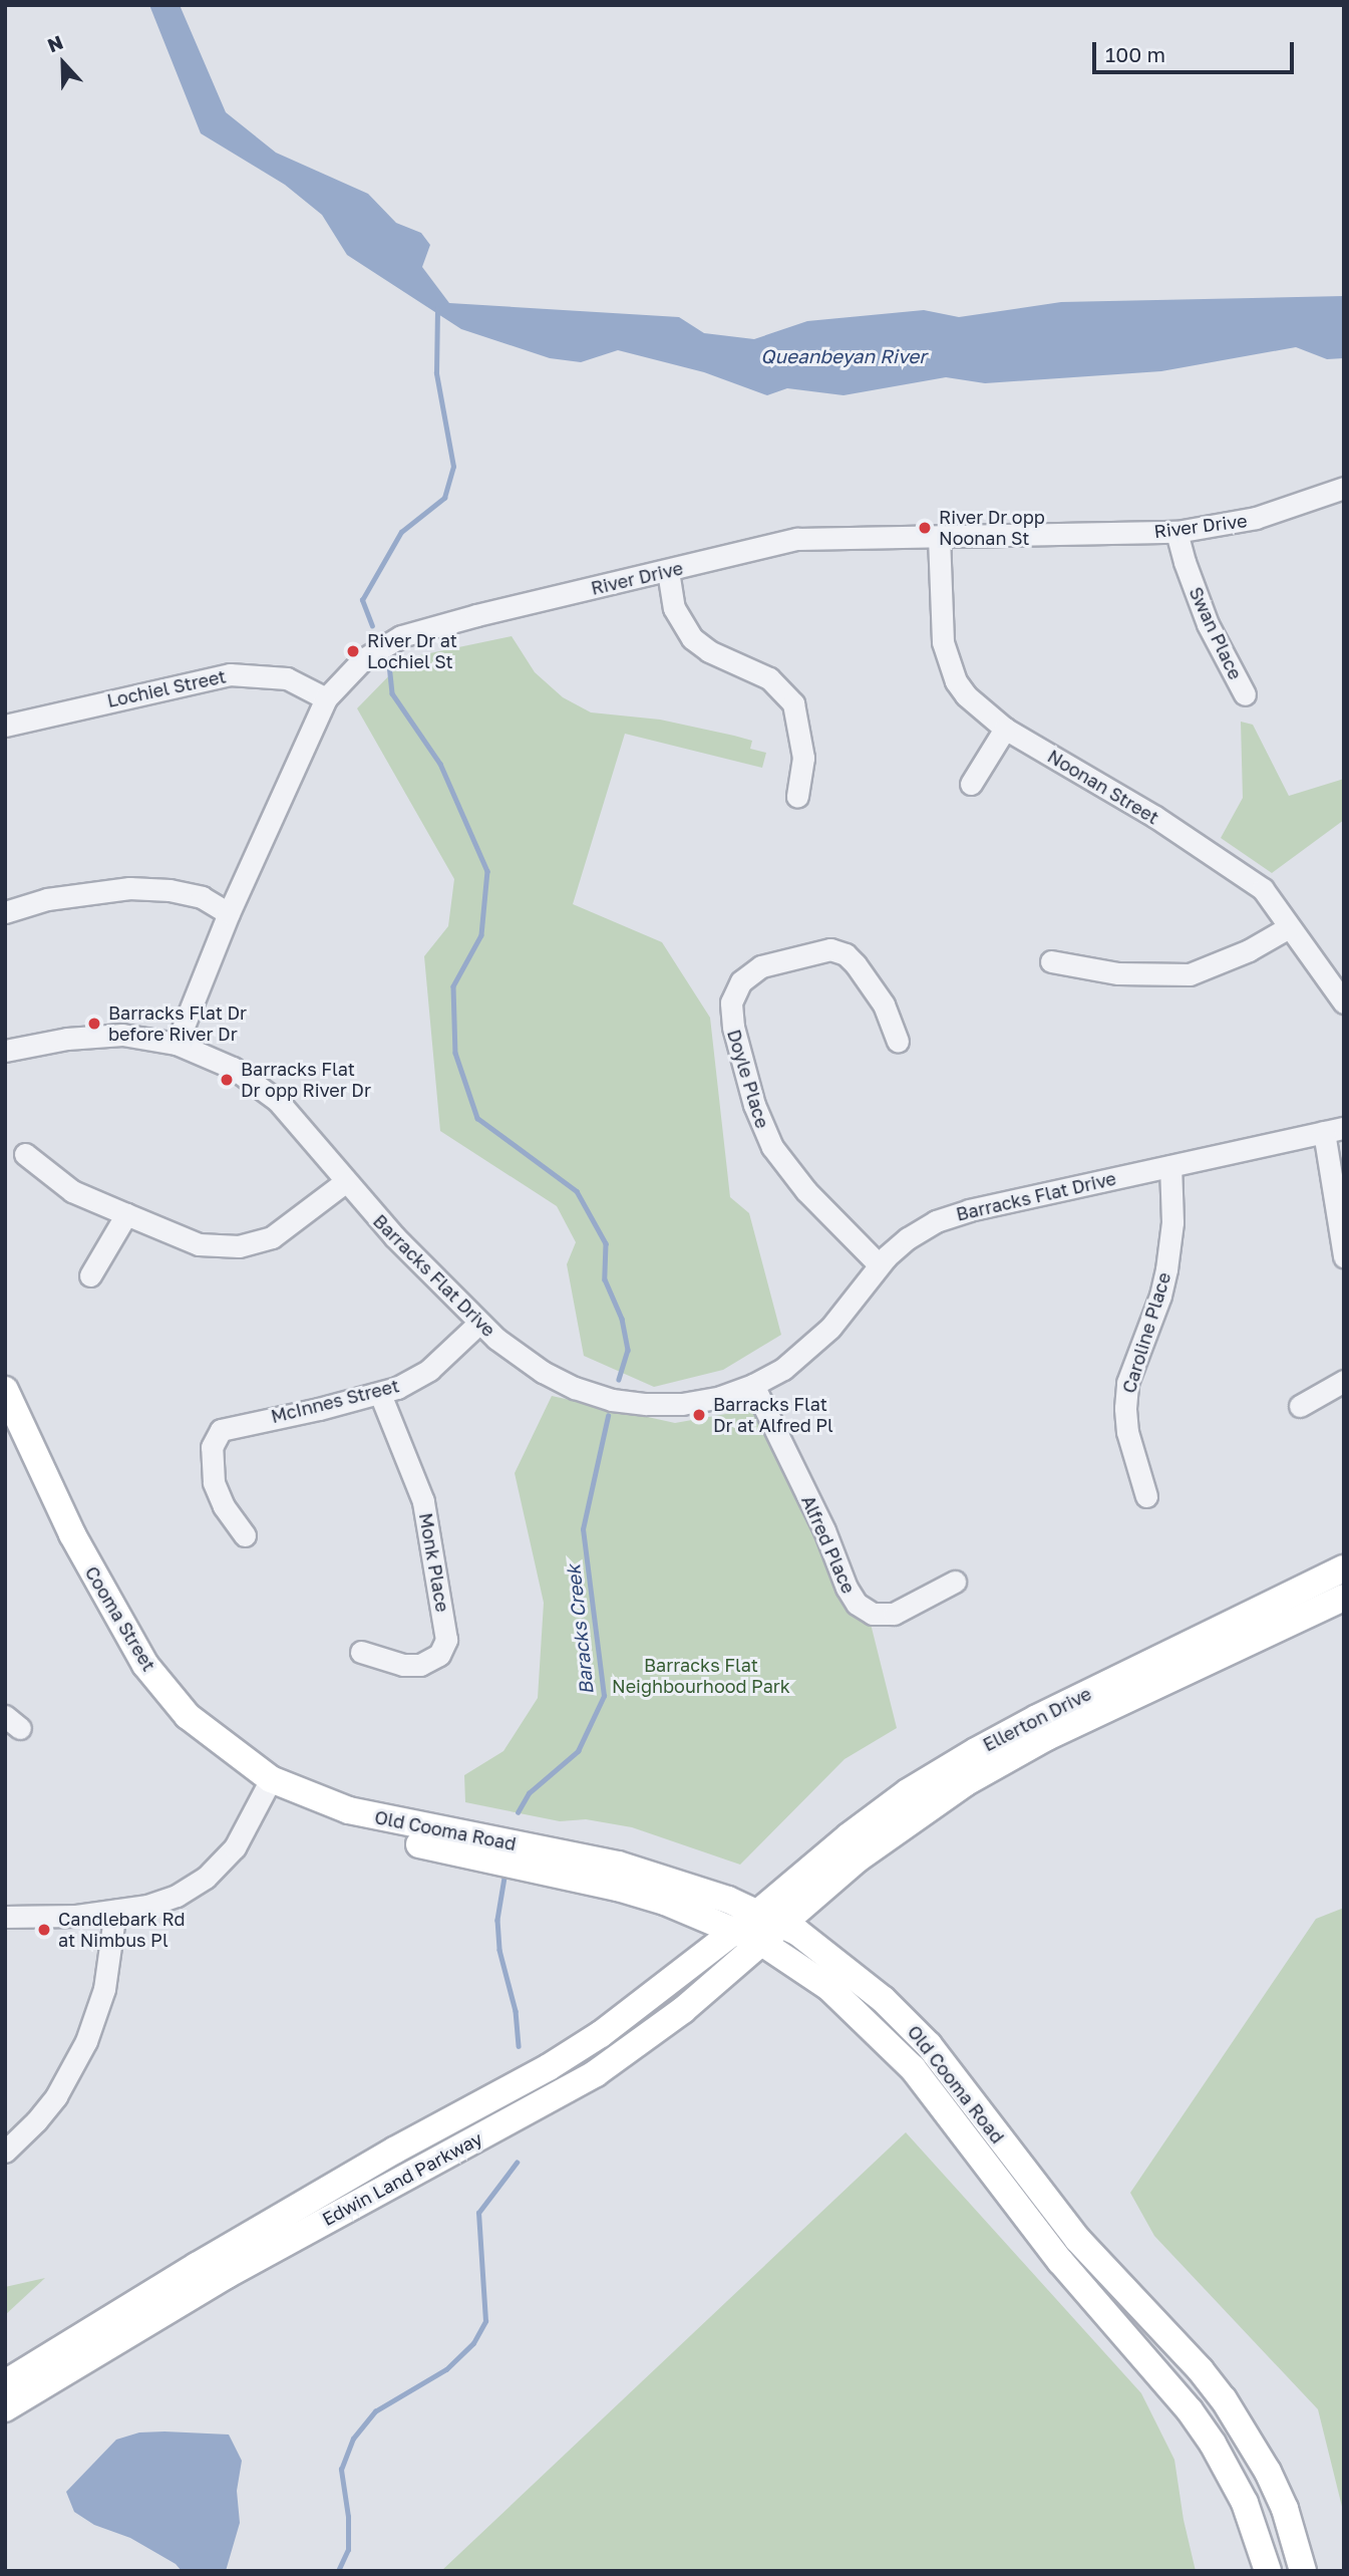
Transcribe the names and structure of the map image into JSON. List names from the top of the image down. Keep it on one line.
{"streets":{"main road":["Cooma Street","Ellerton Drive","Old Cooma Road","Edwin Land Parkway"],"street":["River Drive","Swan Place","Lochiel Street","Noonan Street","Doyle Place","Barracks Flat Drive","Caroline Place","McInnes Street","Alfred Place","Monk Place"]},"crossings":[["River Drive","Swan Place"],["River Drive","Lochiel Street"],["River Drive","Noonan Street"],["River Drive","Barracks Flat Drive"],["Doyle Place","Barracks Flat Drive"],["Barracks Flat Drive","Caroline Place"],["Barracks Flat Drive","McInnes Street"],["Barracks Flat Drive","Alfred Place"],["McInnes Street","Monk Place"],["Cooma Street","Old Cooma Road"],["Ellerton Drive","Old Cooma Road"],["Ellerton Drive","Edwin Land Parkway"],["Old Cooma Road","Edwin Land Parkway"]],"water":["Queanbeyan River","Baracks Creek"],"parks":["Barracks Flat Neighbourhood Park"],"places":["River Dr opp Noonan St","River Dr at Lochiel St","Barracks Flat Dr before River Dr","Barracks Flat Dr opp River Dr","Barracks Flat Dr at Alfred Pl","Candlebark Rd at Nimbus Pl"],"scale_bar":"100 m","north":"top"}
